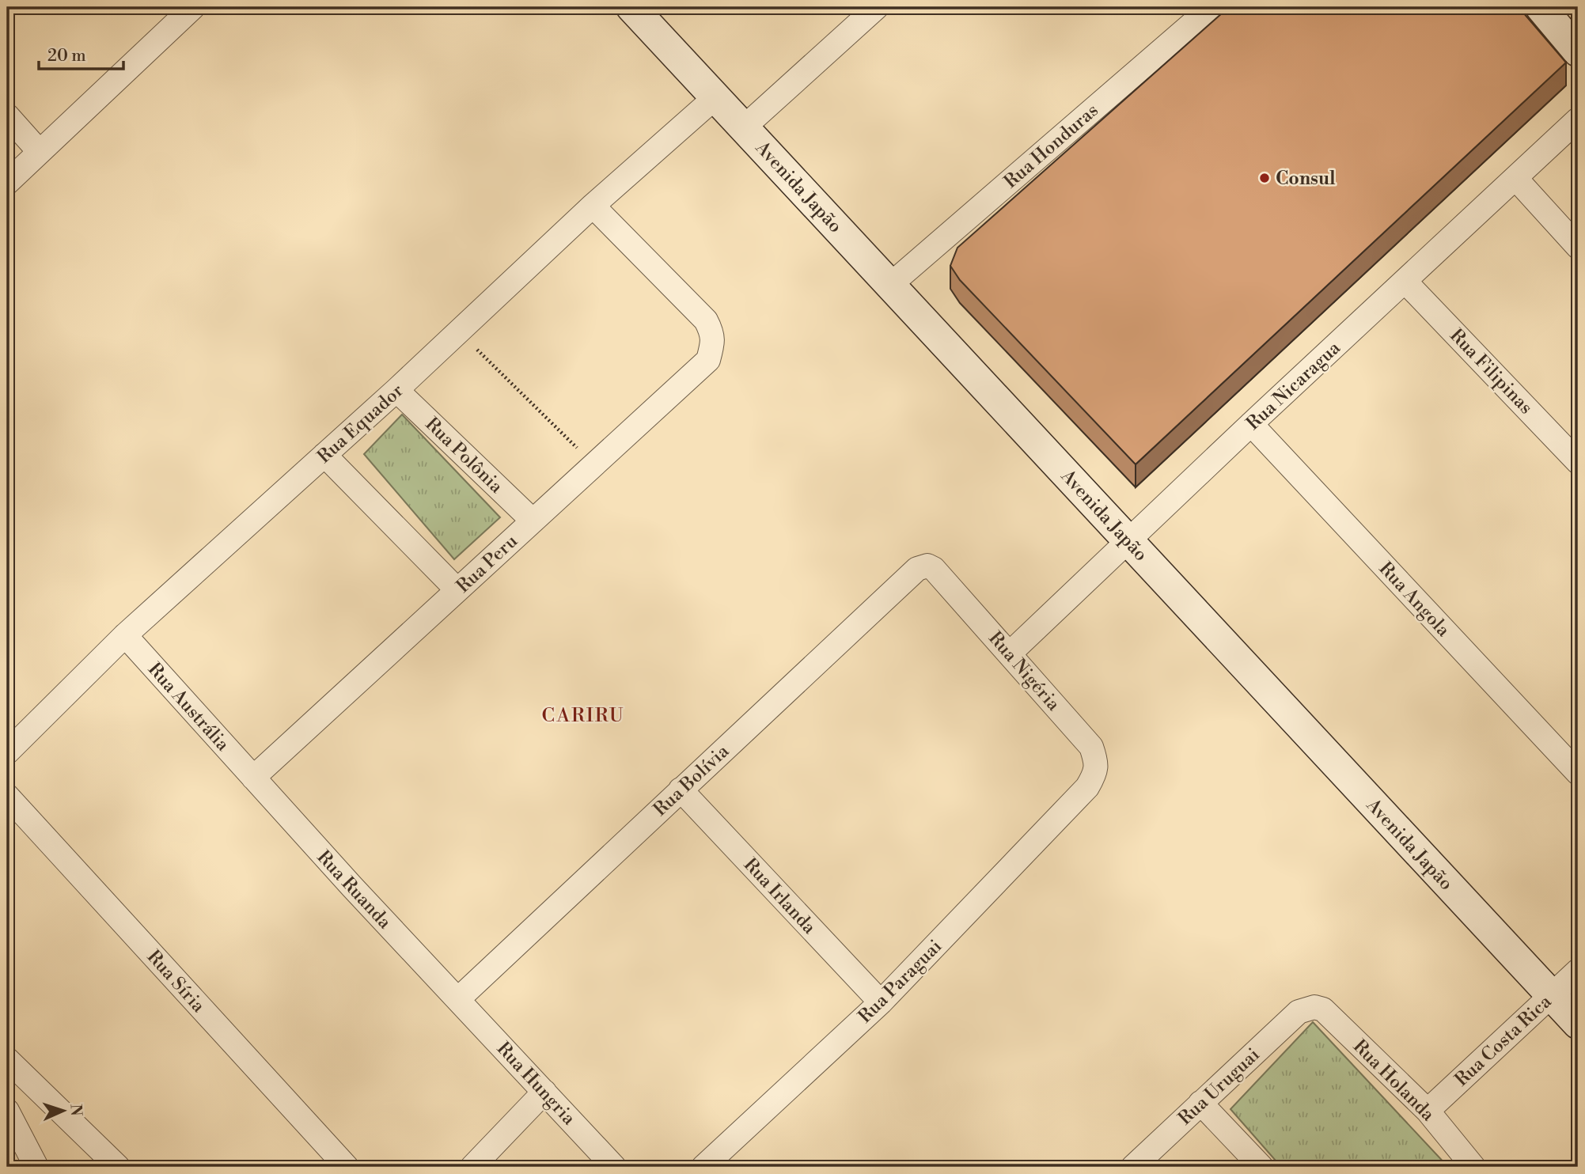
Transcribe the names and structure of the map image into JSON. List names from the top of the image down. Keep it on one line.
{"streets":{"street":["Rua Honduras","Avenida Japão","Rua Filipinas","Rua Nicaragua","Rua Equador","Rua Polônia","Rua Peru","Rua Angola","Rua Nigéria","Rua Austrália","Rua Bolívia","Rua Ruanda","Rua Irlanda","Rua Síria","Rua Paraguai","Rua Costa Rica","Rua Holanda","Rua Hungria","Rua Uruguai"]},"crossings":[["Rua Honduras","Avenida Japão"],["Avenida Japão","Rua Nicaragua"],["Avenida Japão","Rua Equador"],["Avenida Japão","Rua Costa Rica"],["Rua Filipinas","Rua Nicaragua"],["Rua Nicaragua","Rua Angola"],["Rua Nicaragua","Rua Nigéria"],["Rua Equador","Rua Polônia"],["Rua Equador","Rua Peru"],["Rua Equador","Rua Austrália"],["Rua Polônia","Rua Peru"],["Rua Peru","Rua Austrália"],["Rua Peru","Rua Ruanda"],["Rua Nigéria","Rua Bolívia"],["Rua Nigéria","Rua Paraguai"],["Rua Austrália","Rua Ruanda"],["Rua Bolívia","Rua Ruanda"],["Rua Bolívia","Rua Irlanda"],["Rua Bolívia","Rua Hungria"],["Rua Ruanda","Rua Hungria"],["Rua Irlanda","Rua Paraguai"],["Rua Costa Rica","Rua Holanda"],["Rua Holanda","Rua Uruguai"]],"districts":["CARIRU"],"places":["Consul"],"scale_bar":"20 m","north":"right"}
